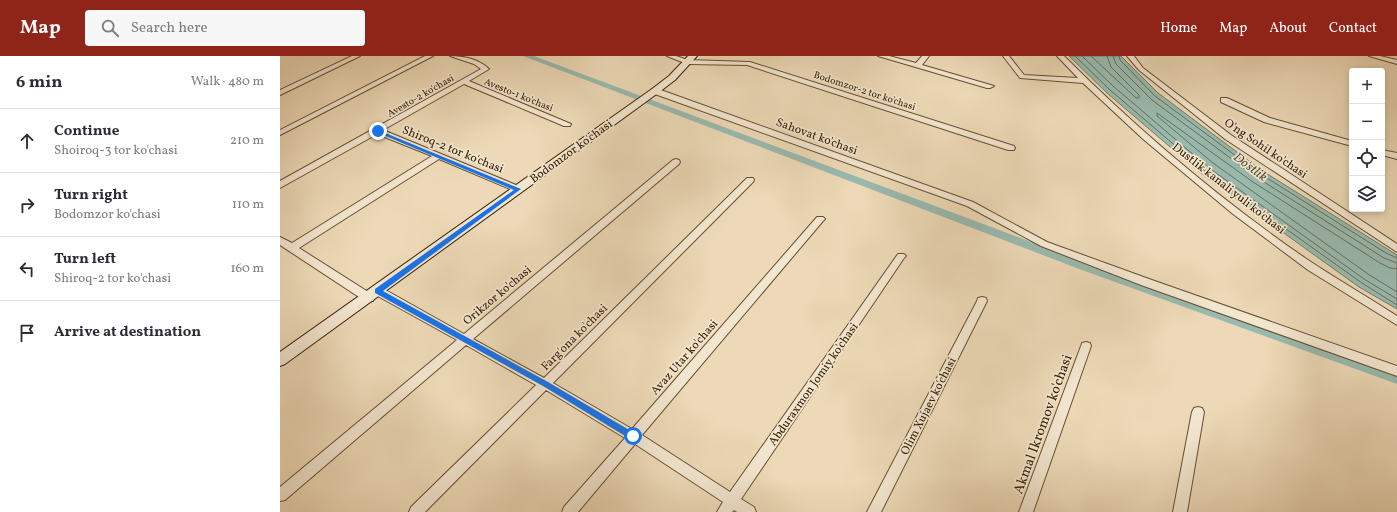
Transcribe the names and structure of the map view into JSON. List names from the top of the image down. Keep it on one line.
{"streets":{"street":["Bodomzor-2 tor ko'chasi","Avesto-1 ko'chasi","Avesto-2 ko'chasi","Sahovat ko'chasi","O'ng Sohil ko'chasi","Shiroq-2 tor ko'chasi","Bodomzor ko'chasi","Dustlik kanali yuli ko'chasi","Orikzor ko'chasi","Farg'ona ko'chasi","Avaz Utar ko'chasi","Abduraxmon Jomiy ko'chasi","Olim Xujaev ko'chasi","Akmal Ikromov ko'chasi"]},"crossings":[["Avesto-1 ko'chasi","Avesto-2 ko'chasi"],["Avesto-2 ko'chasi","Shiroq-2 tor ko'chasi"],["Sahovat ko'chasi","Bodomzor ko'chasi"],["Shiroq-2 tor ko'chasi","Bodomzor ko'chasi"]],"water":["Do'stlik"],"page":{"header":"Map","search":"Search here","nav":["Home","Map","About","Contact"],"heading":["6 min","Walk · 480 m"],"map_buttons":["+","−"],"list":[["Continue","Shoiroq-3 tor ko'chasi","210 m"],["Turn right","Bodomzor ko'chasi","110 m"],["Turn left","Shiroq-2 tor ko'chasi","160 m"],"Arrive at destination"]}}
